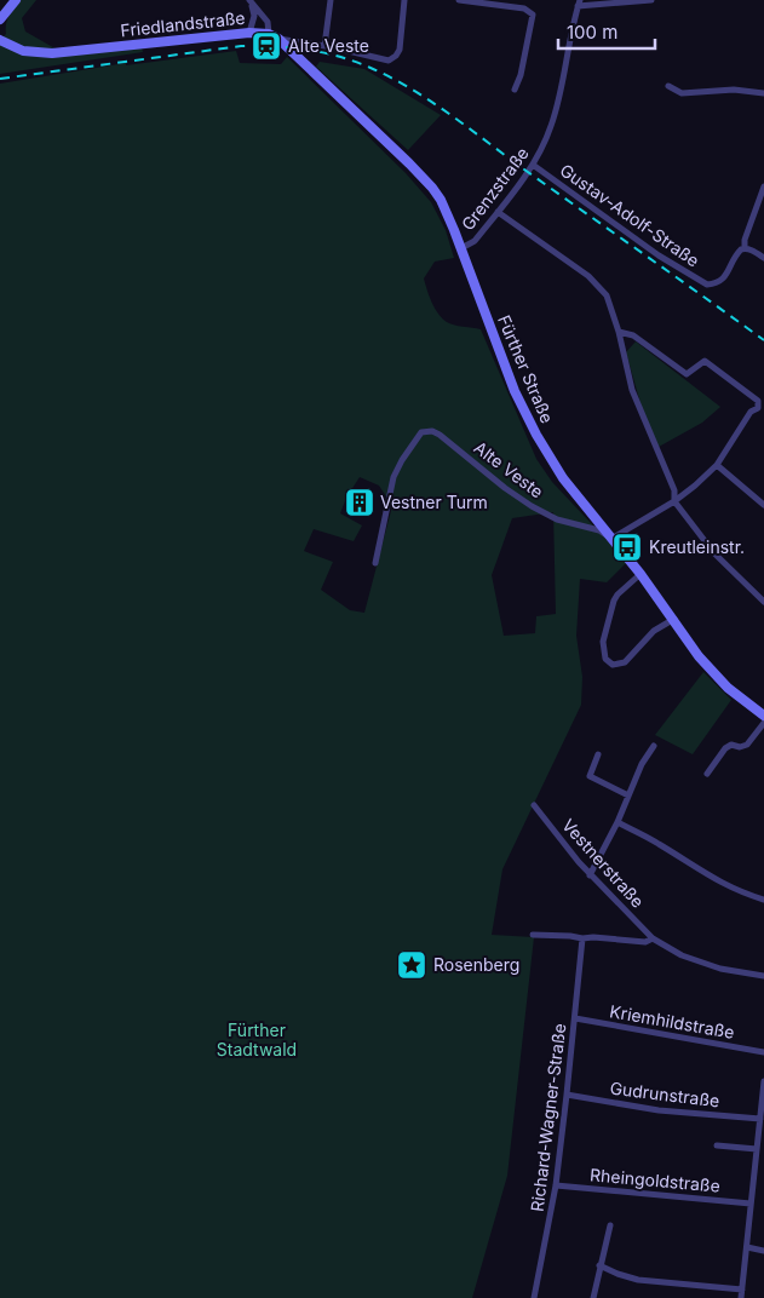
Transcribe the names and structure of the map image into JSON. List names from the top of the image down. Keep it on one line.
{"streets":{"main road":["Friedlandstraße","Fürther Straße"],"street":["Grenzstraße","Gustav-Adolf-Straße","Alte Veste","Vestnerstraße","Kriemhildstraße","Gudrunstraße","Richard-Wagner-Straße","Rheingoldstraße"]},"crossings":[["Friedlandstraße","Fürther Straße"],["Grenzstraße","Gustav-Adolf-Straße"],["Grenzstraße","Fürther Straße"],["Fürther Straße","Alte Veste"],["Kriemhildstraße","Richard-Wagner-Straße"],["Gudrunstraße","Richard-Wagner-Straße"],["Richard-Wagner-Straße","Rheingoldstraße"]],"parks":["Fürther Stadtwald"],"places":{"station":["Alte Veste"],"building":["Vestner Turm"],"bus stop":["Kreutleinstr."],"place":["Rosenberg"]},"scale_bar":"100 m"}
